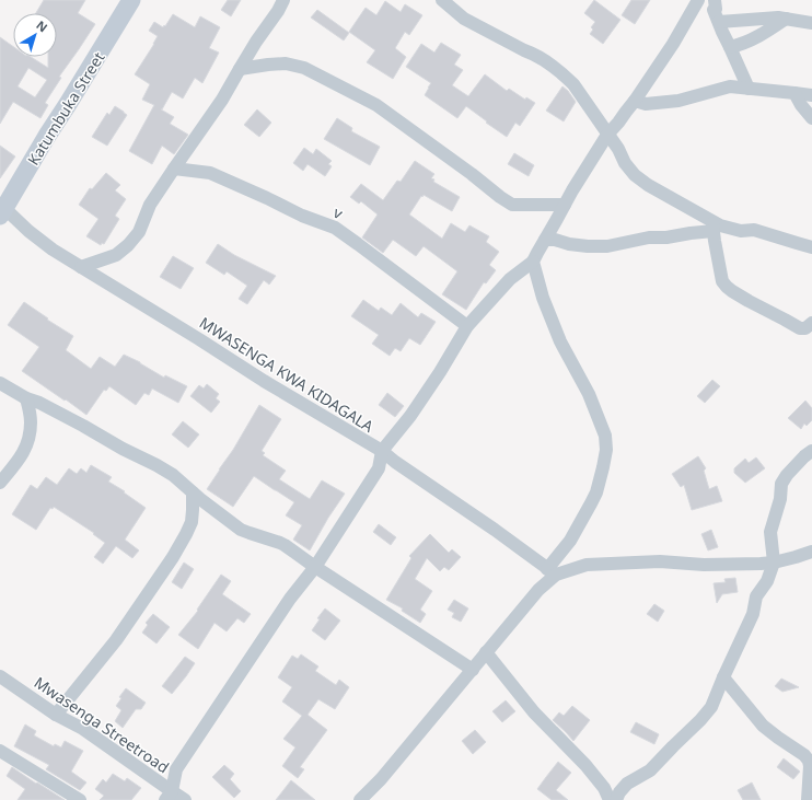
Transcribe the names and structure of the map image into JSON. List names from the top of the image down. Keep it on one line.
{"streets":{"main road":["Katumbuka Street"],"street":["v","MWASENGA KWA KIDAGALA","Mwasenga Streetroad"]},"crossings":[["Katumbuka Street","MWASENGA KWA KIDAGALA"]],"north":"top right"}
